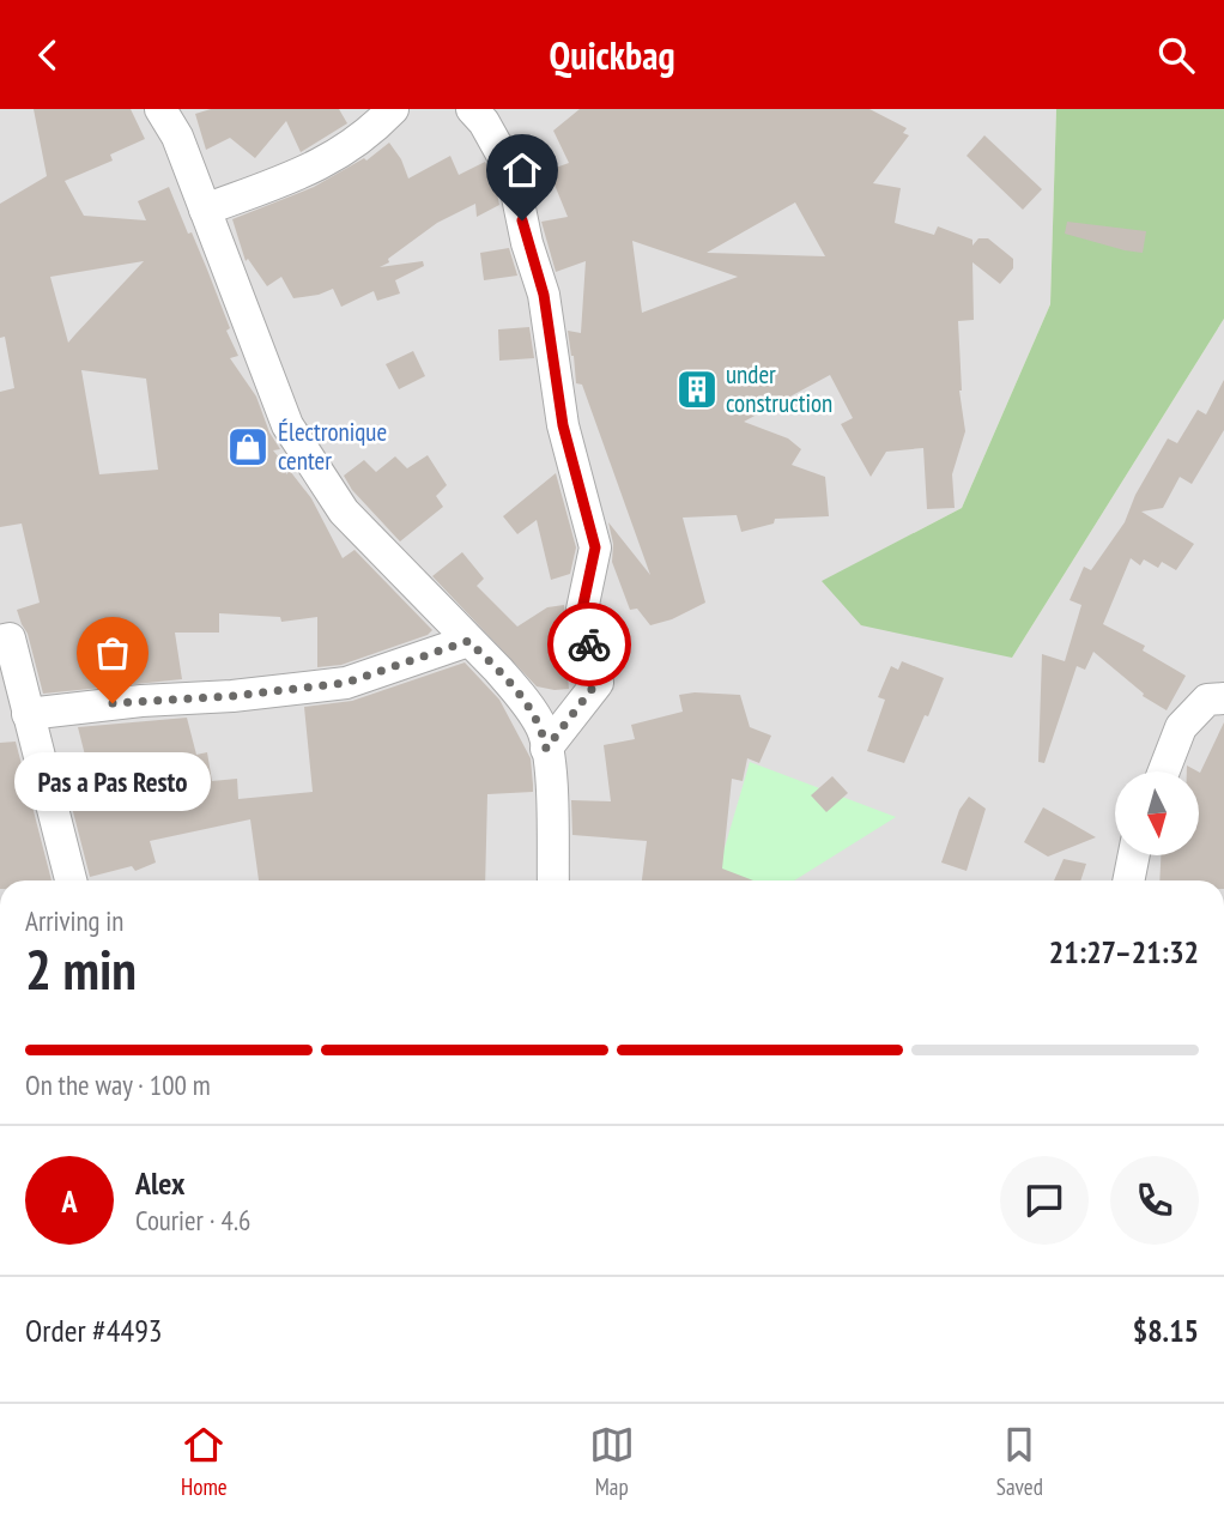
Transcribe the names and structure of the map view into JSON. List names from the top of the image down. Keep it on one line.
{"places":{"building":["under construction"],"shop":["Électronique center"],"other":["Pas a Pas Resto"]},"north":"bottom","page":{"header":"Quickbag","bubble":"Pas a Pas Resto","heading":["2 min","Arriving in","21:27–21:32"],"panel":["Alex","Courier · 4.6","Order #4493","$8.15"],"bar":"On the way · 100 m","round":"A","tabs":["Home","Map","Saved"]}}
